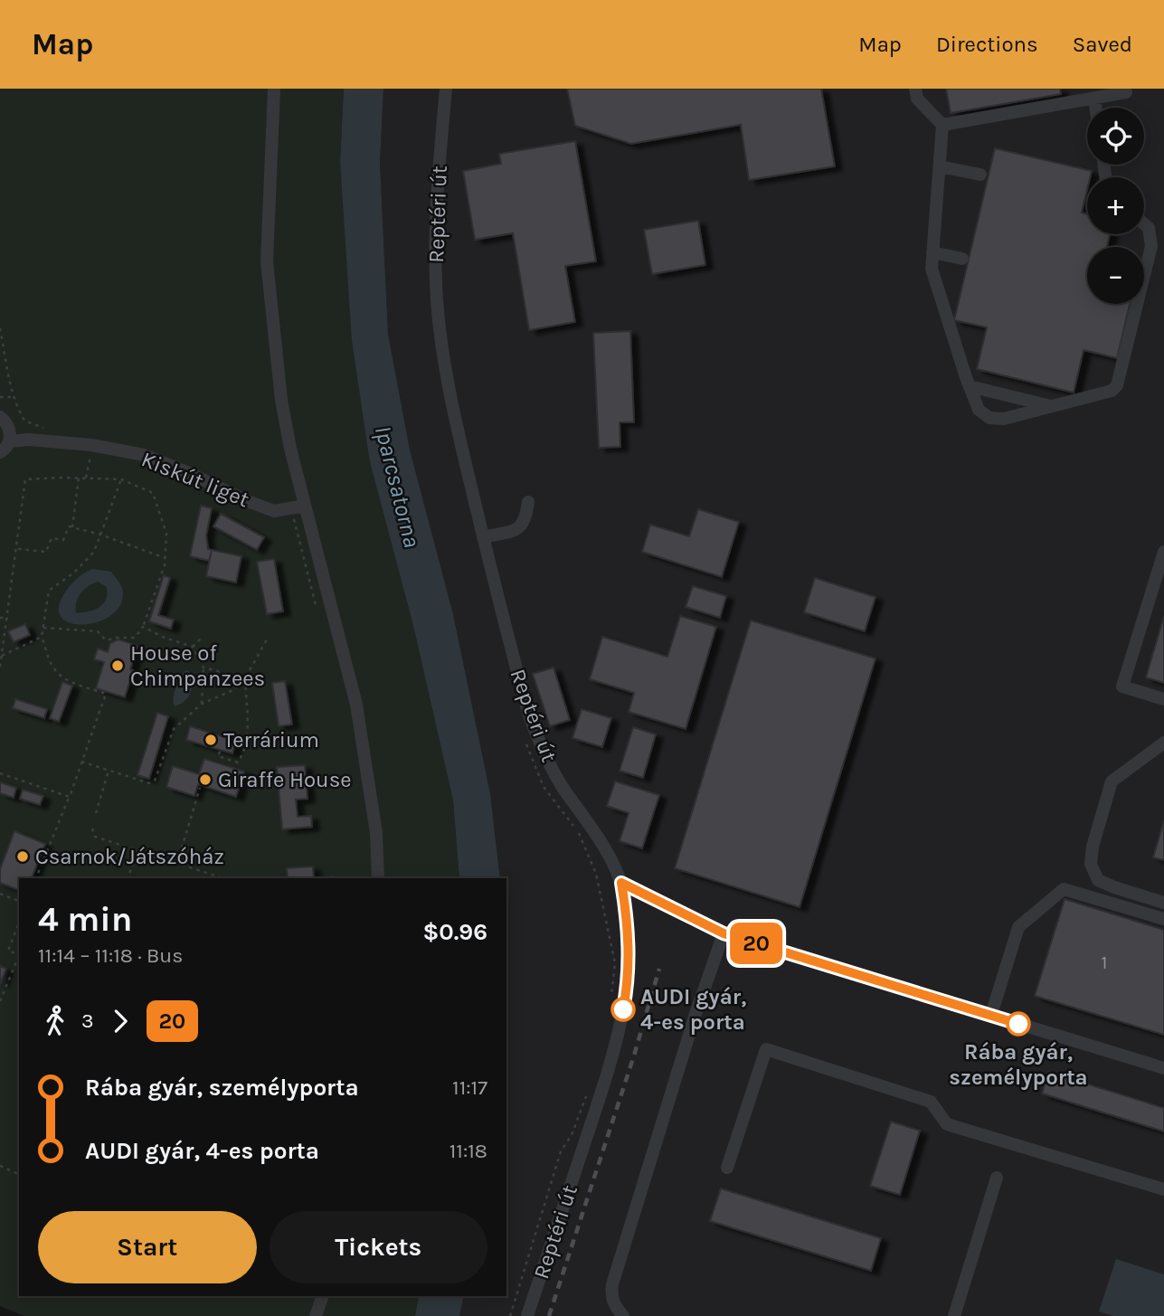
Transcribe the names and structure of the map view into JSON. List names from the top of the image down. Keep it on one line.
{"streets":{"street":["Reptéri út","Kiskút liget"]},"water":["Iparcsatorna"],"places":["House of Chimpanzees","Terrárium","Giraffe House","Csarnok/Játszóház","AUDI gyár, 4-es porta","Rába gyár, személyporta"],"lines":["bus line 20"],"house_numbers":["1"],"page":{"header":"Map","nav":["Map","Directions","Saved"],"on_map":"20","map_buttons":["+","−"],"heading":["4 min","11:14 – 11:18 · Bus","$0.96"],"legs":["3","20"],"list":[{"name":"Rába gyár, személyporta","value":"11:17"},{"name":"AUDI gyár, 4-es porta","value":"11:18"}],"buttons":["Start","Tickets"]}}
